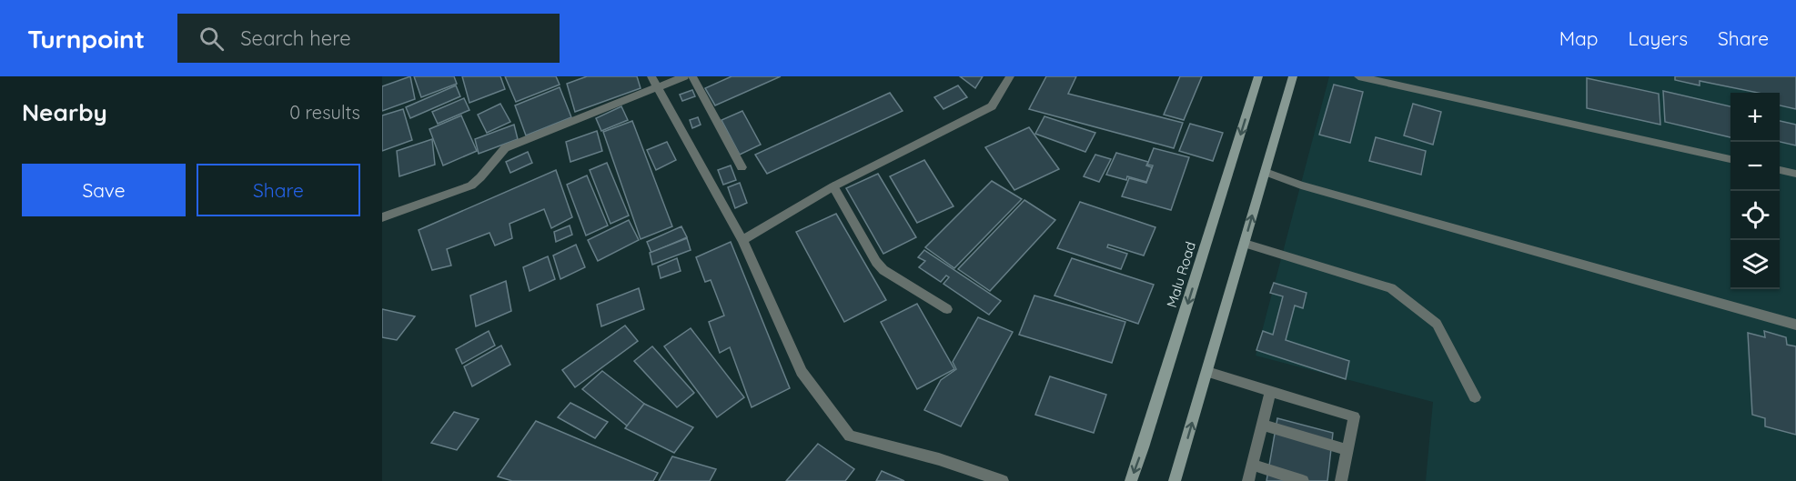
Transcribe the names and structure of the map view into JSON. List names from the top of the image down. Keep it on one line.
{"streets":{"main road":["Malu Road"]},"page":{"header":"Turnpoint","search":"Search here","nav":["Map","Layers","Share"],"heading":["Nearby","0 results"],"map_buttons":["+","−"],"buttons":["Save","Share"]}}
